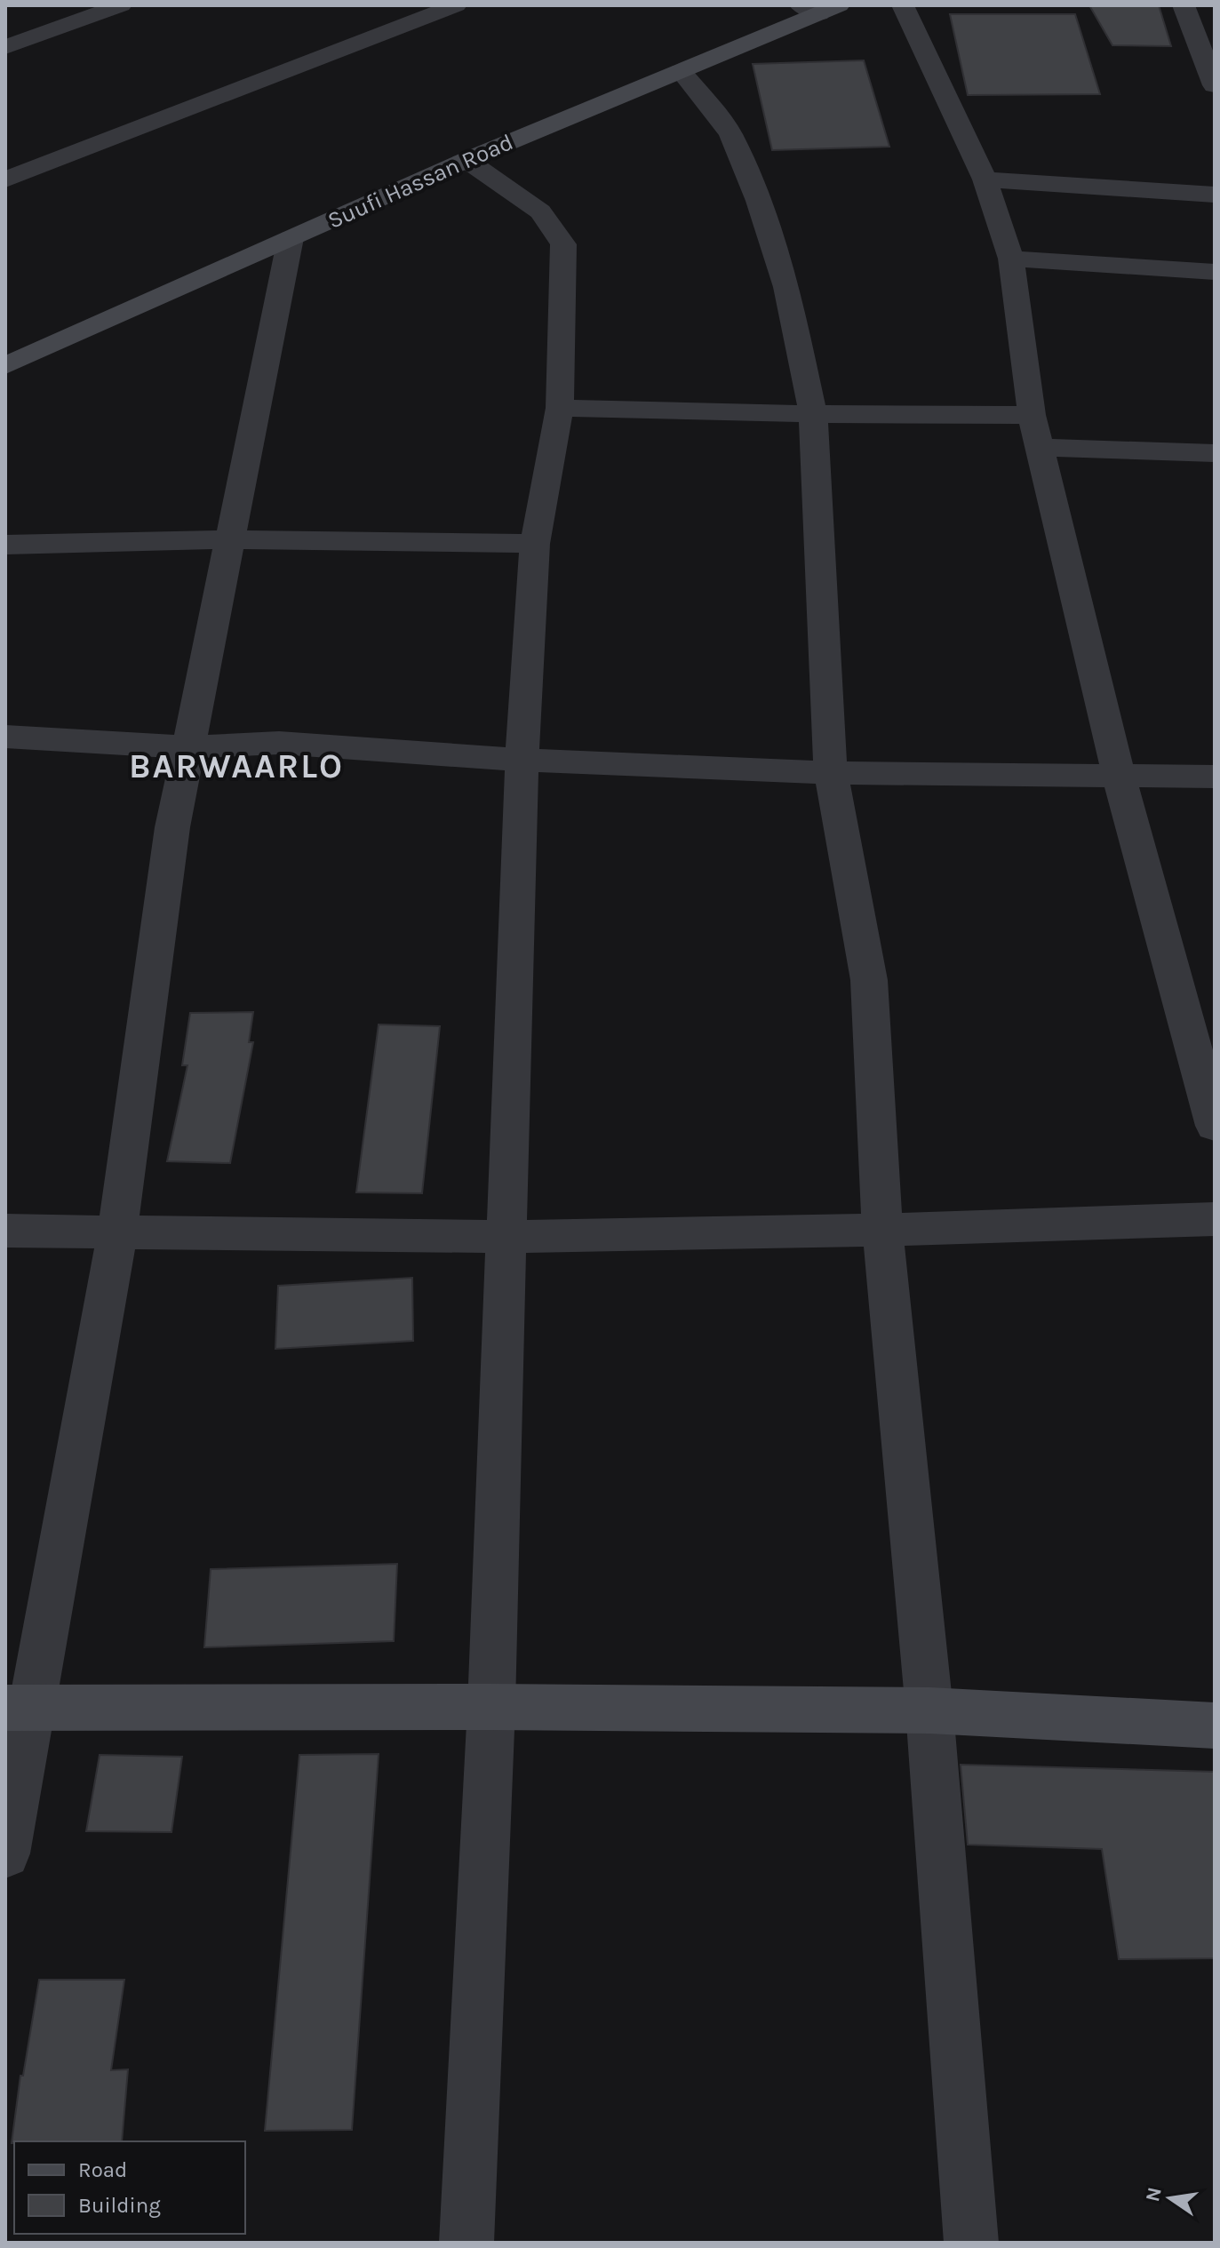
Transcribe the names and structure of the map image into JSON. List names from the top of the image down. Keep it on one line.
{"streets":{"street":["Suufi Hassan Road"]},"districts":["BARWAARLO"],"legend":["Road","Building"],"north":"left"}
